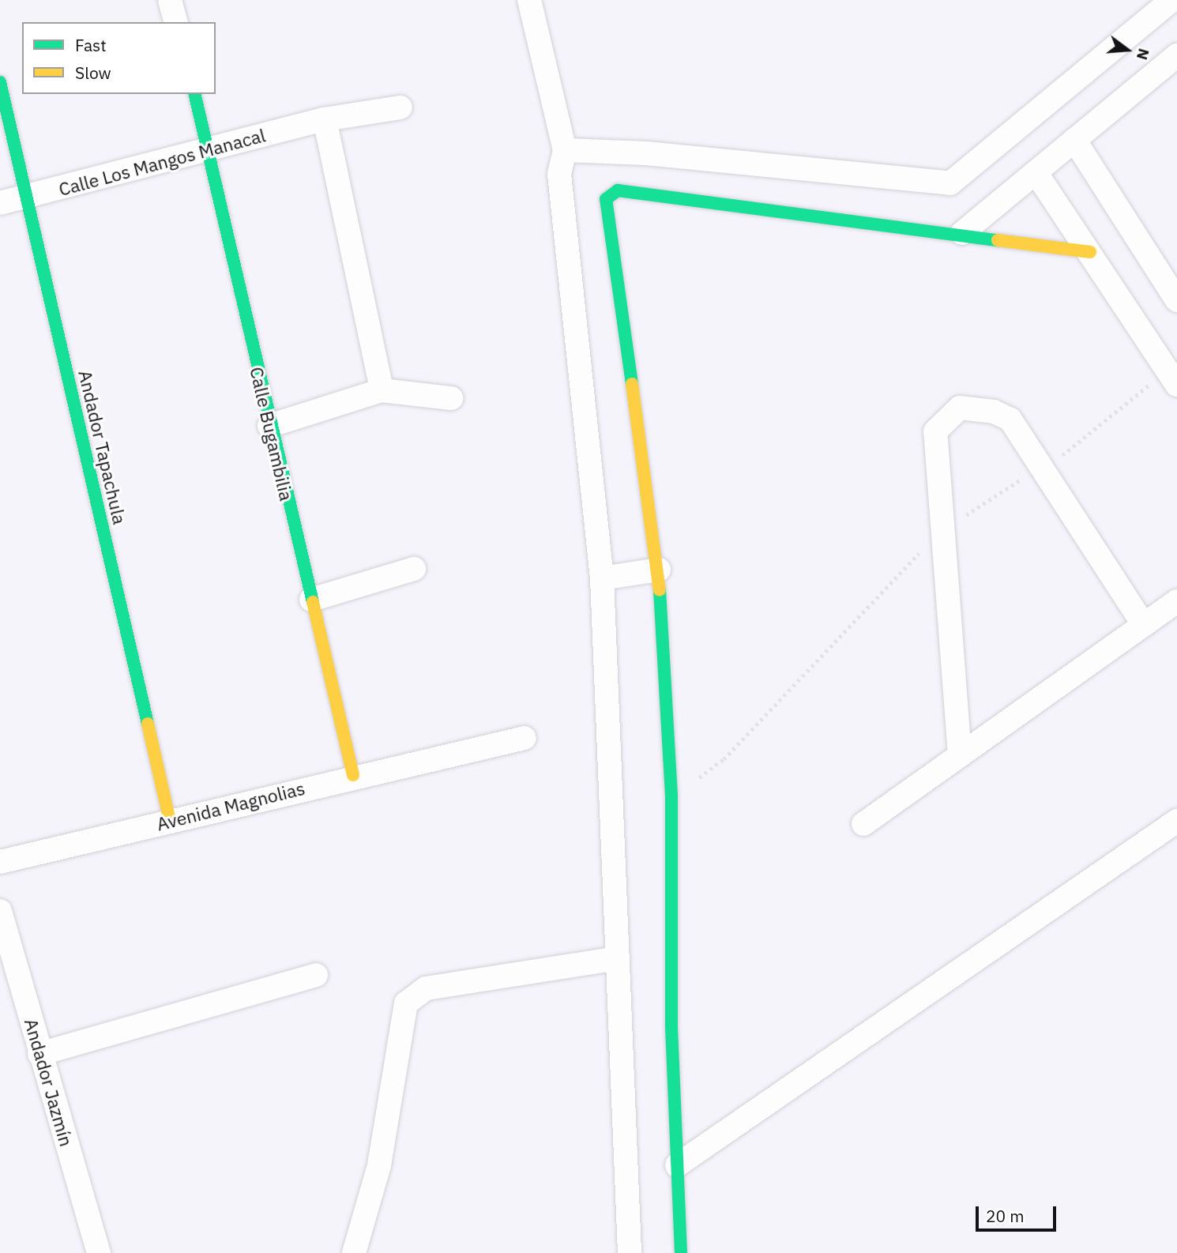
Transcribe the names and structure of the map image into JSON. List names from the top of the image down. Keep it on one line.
{"streets":{"street":["Calle Los Mangos Manacal","Calle Bugambilia","Andador Tapachula","Avenida Magnolias","Andador Jazmín"]},"crossings":[["Calle Los Mangos Manacal","Calle Bugambilia"],["Calle Los Mangos Manacal","Andador Tapachula"],["Calle Bugambilia","Avenida Magnolias"],["Andador Tapachula","Avenida Magnolias"]],"legend":["Fast","Slow"],"scale_bar":"20 m","north":"right"}
